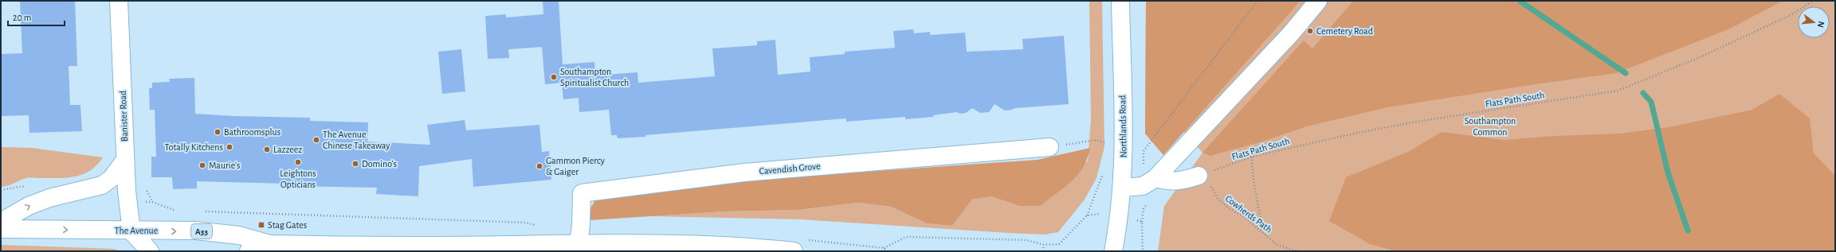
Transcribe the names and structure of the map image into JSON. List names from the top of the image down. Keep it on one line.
{"streets":{"street":["Banister Road","Northlands Road","Cavendish Grove","The Avenue","A33"],"path":["Flats Path South","Cowherds Path"]},"crossings":[["Flats Path South","Cowherds Path"],["Banister Road","The Avenue"],["Cavendish Grove","The Avenue"]],"parks":["Southampton Common"],"places":{"other":["Cemetery Road","Southampton Spiritualist Church","Bathroomsplus","The Avenue Chinese Takeaway","Totally Kitchens","Lazzeez","Leightons Opticians","Domino's","Maurie's","Gammon Piercy & Gaiger"],"transit":["Stag Gates"]},"scale_bar":"20 m","north":"right"}
